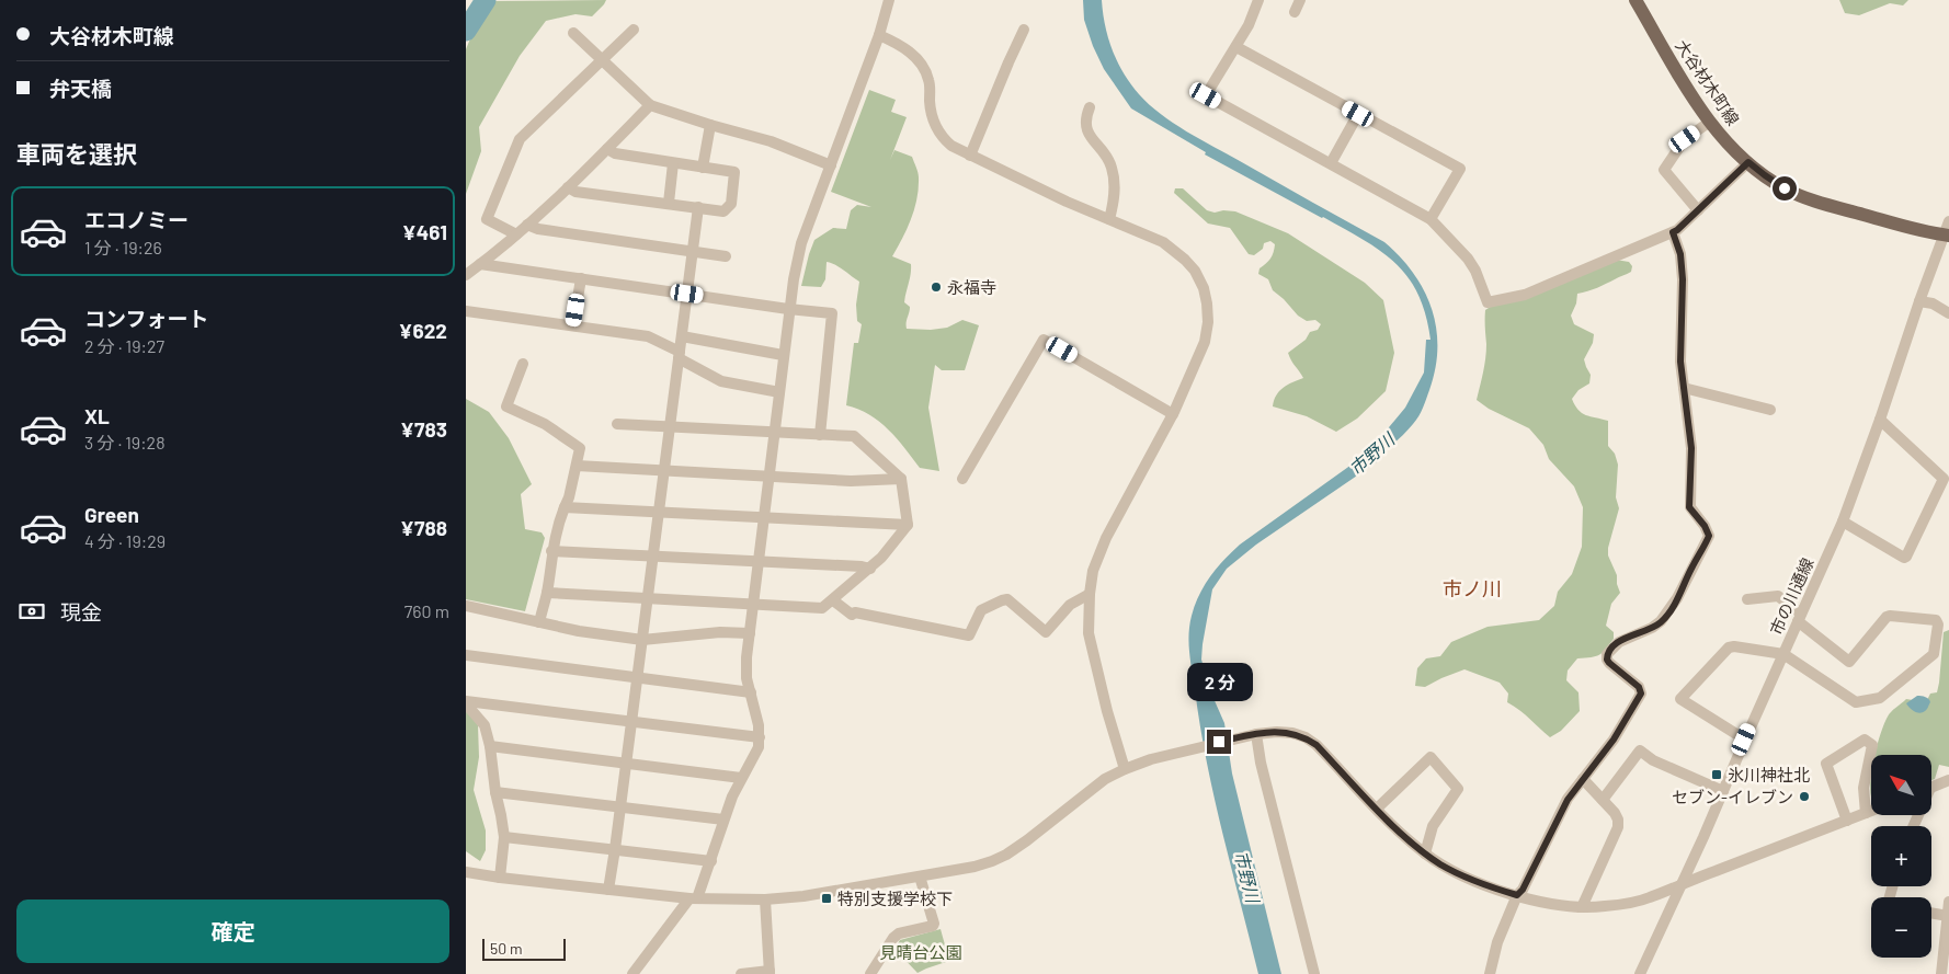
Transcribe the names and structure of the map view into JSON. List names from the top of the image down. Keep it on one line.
{"streets":{"main road":["大谷材木町線"],"street":["市の川通線"]},"crossings":[["大谷材木町線","市の川通線"]],"districts":["市ノ川"],"water":["市野川"],"parks":["見晴台公園"],"places":{"other":["永福寺","セブン-イレブン"],"transit":["氷川神社北","特別支援学校下"]},"scale_bar":"50 m","north":"top left","page":{"banner":["大谷材木町線","弁天橋"],"heading":"車両を選択","list":[{"name":"エコノミー","note":"1 分 · 19:26","value":"¥461"},{"name":"コンフォート","note":"2 分 · 19:27","value":"¥622"},{"name":"XL","note":"3 分 · 19:28","value":"¥783"},{"name":"Green","note":"4 分 · 19:29","value":"¥788"}],"pay":["現金","760 m"],"bubble":"2 分","map_buttons":["+","−"],"buttons":"確定","scale":"50 m"}}
